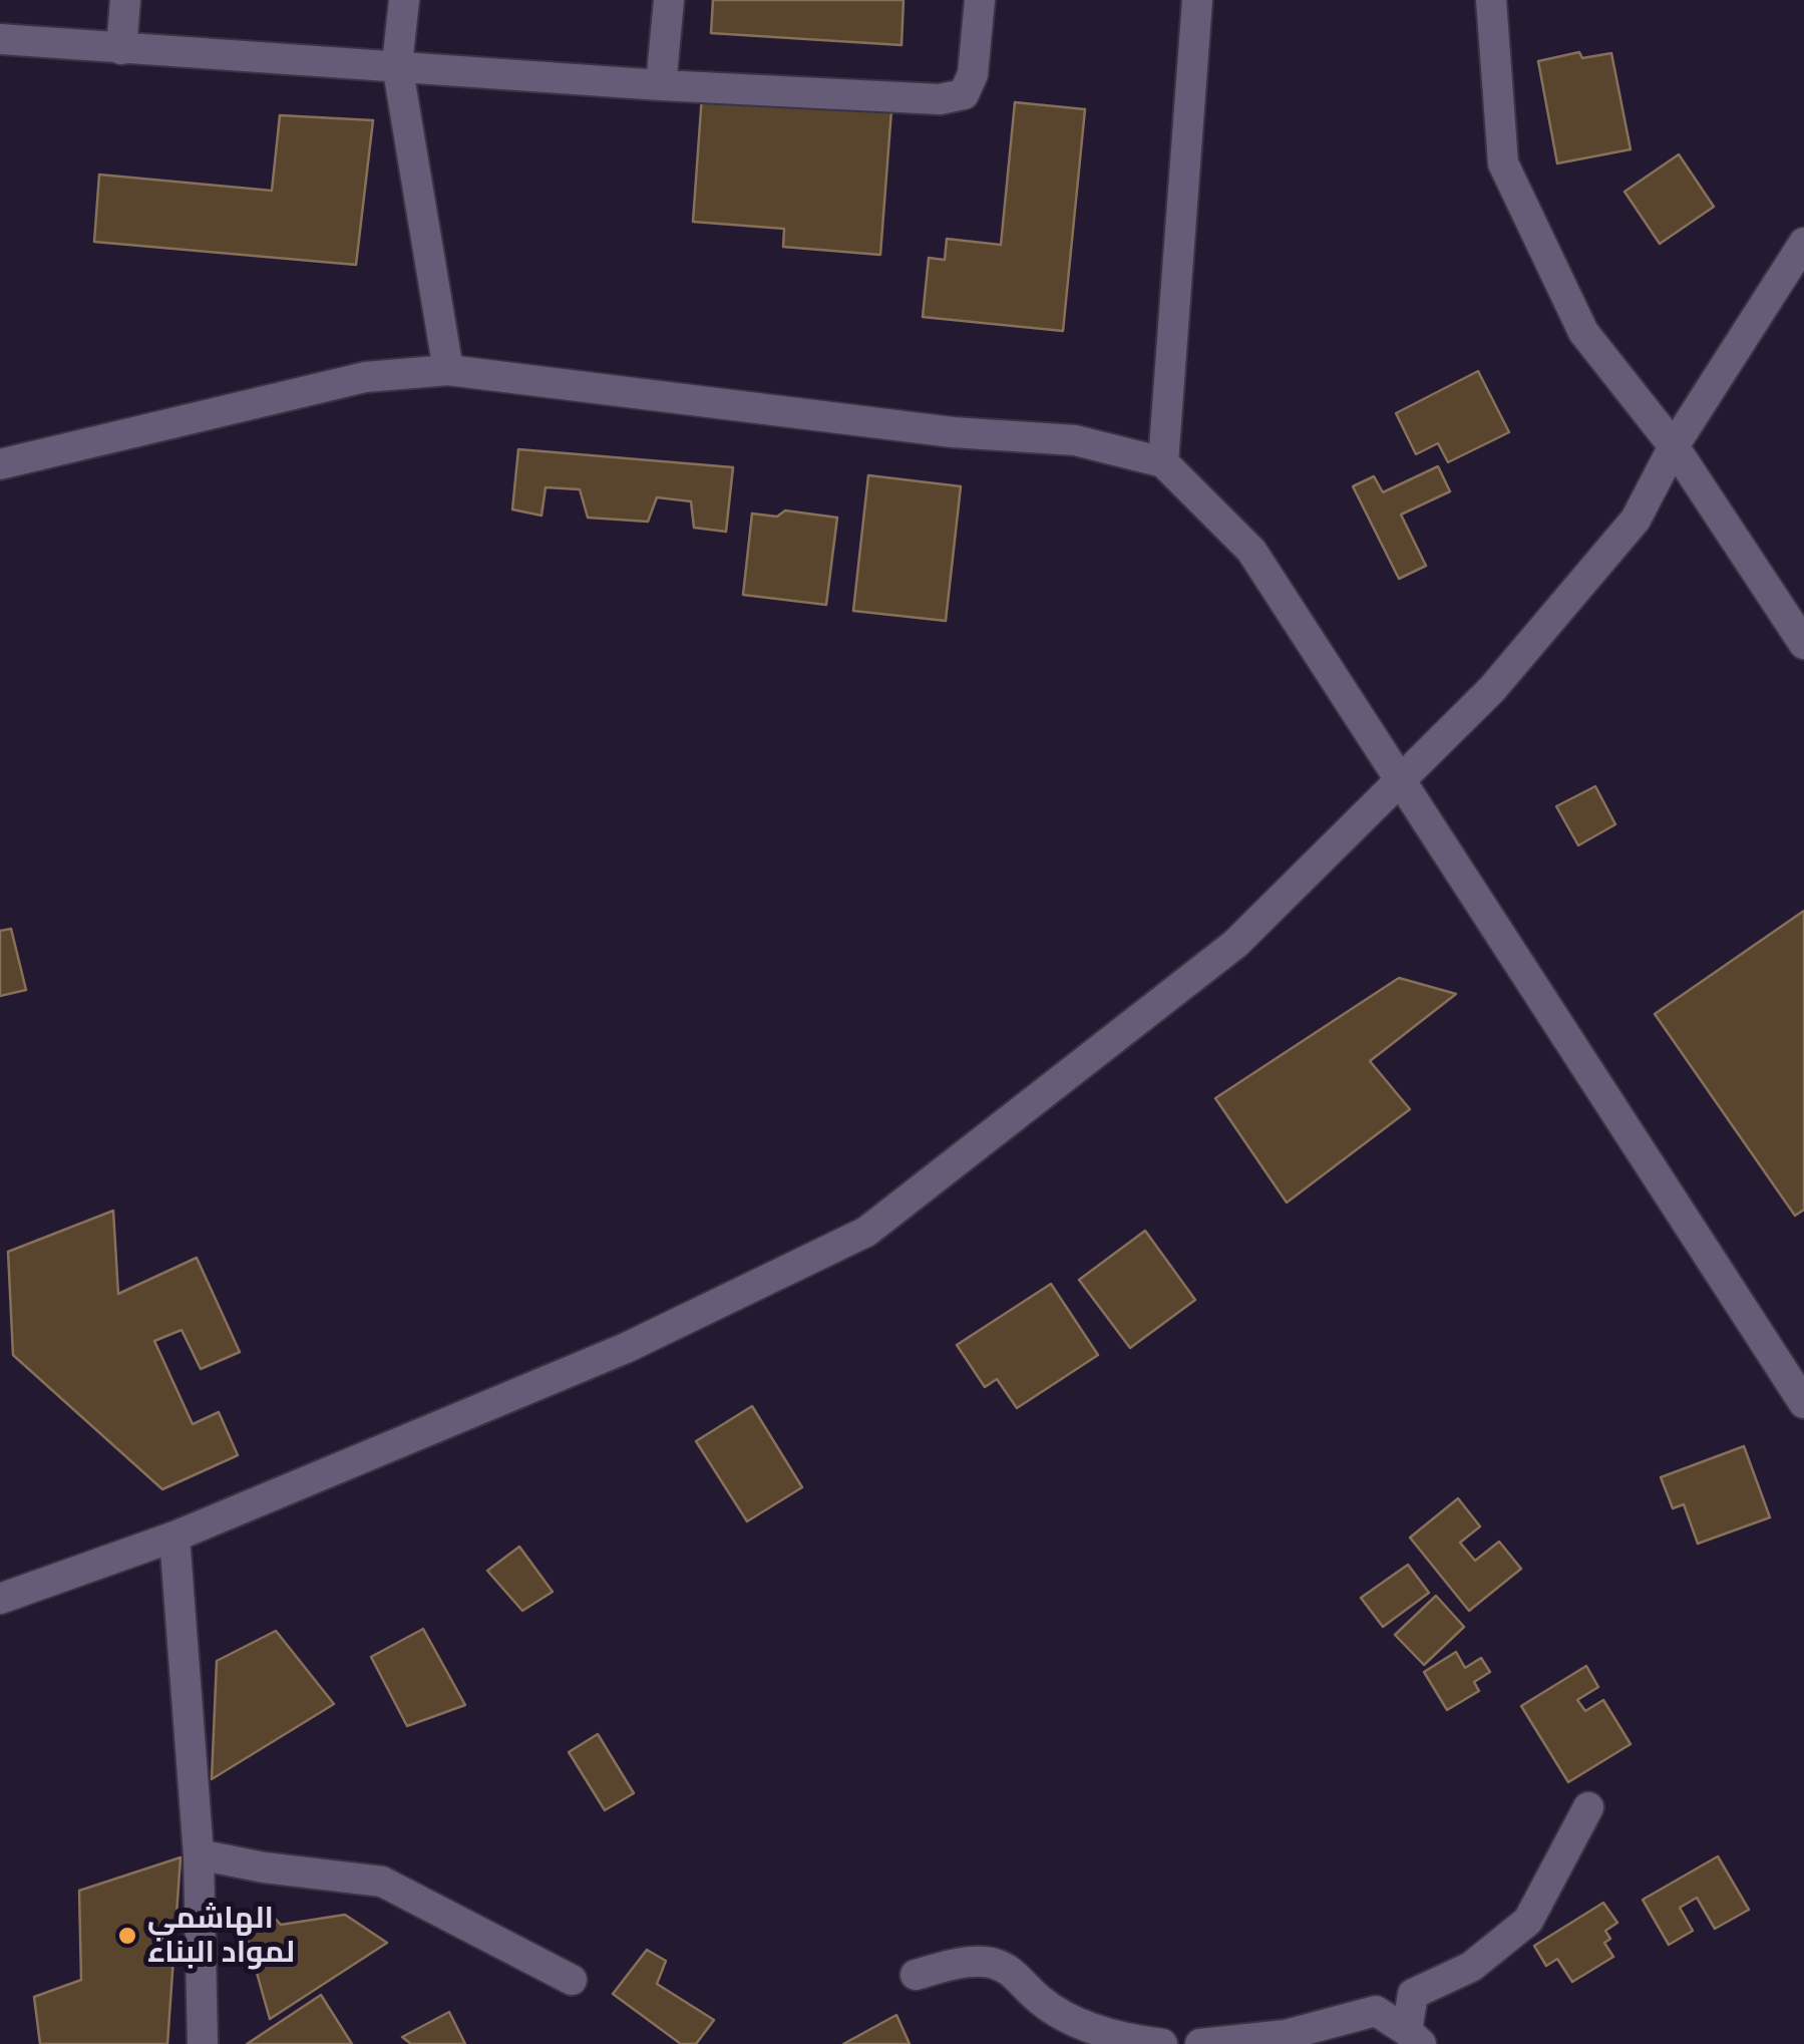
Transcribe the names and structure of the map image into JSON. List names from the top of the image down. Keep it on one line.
{"places":["الهاشمي لمواد البناء"]}
